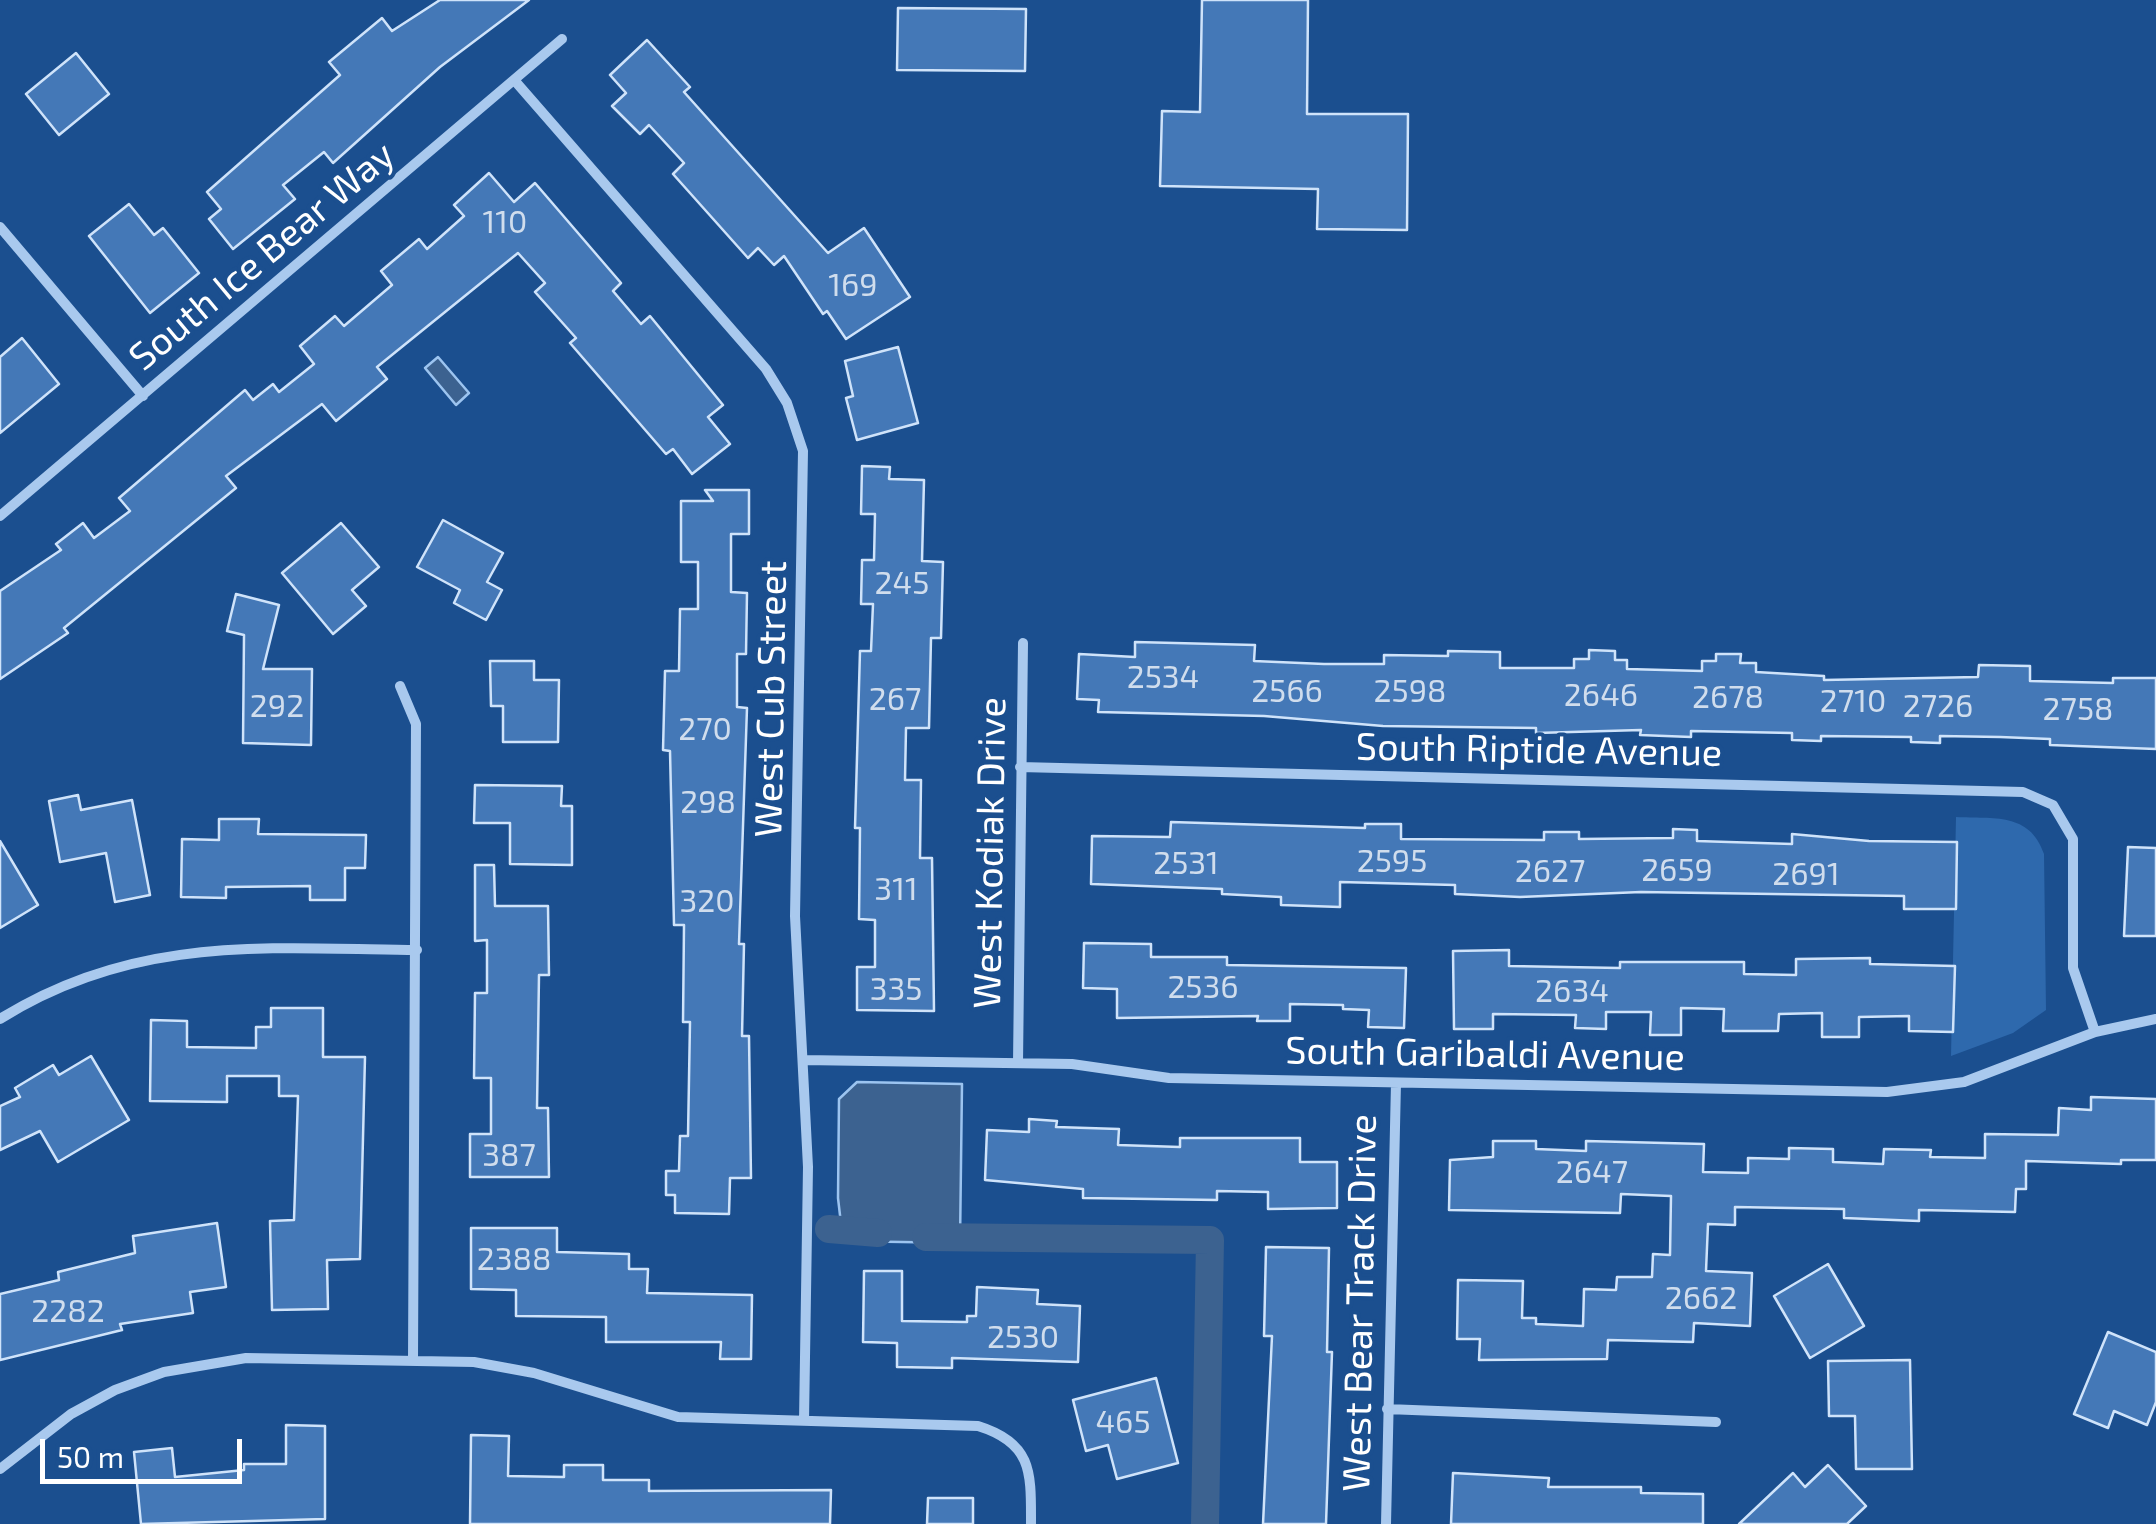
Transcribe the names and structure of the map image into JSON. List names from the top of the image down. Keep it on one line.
{"streets":{"street":["South Ice Bear Way","West Cub Street","South Riptide Avenue","West Kodiak Drive","South Garibaldi Avenue","West Bear Track Drive"]},"crossings":[["South Ice Bear Way","West Cub Street"],["West Cub Street","South Garibaldi Avenue"],["South Riptide Avenue","West Kodiak Drive"],["South Riptide Avenue","South Garibaldi Avenue"],["West Kodiak Drive","South Garibaldi Avenue"],["South Garibaldi Avenue","West Bear Track Drive"]],"house_numbers":["110","169","245","2534","2566","2598","2646","2678","267","2710","292","2726","2758","270","298","2595","2531","2659","2627","2691","311","320","2536","335","2634","387","2647","2388","2662","2282","2530","465"],"scale_bar":"50 m"}
